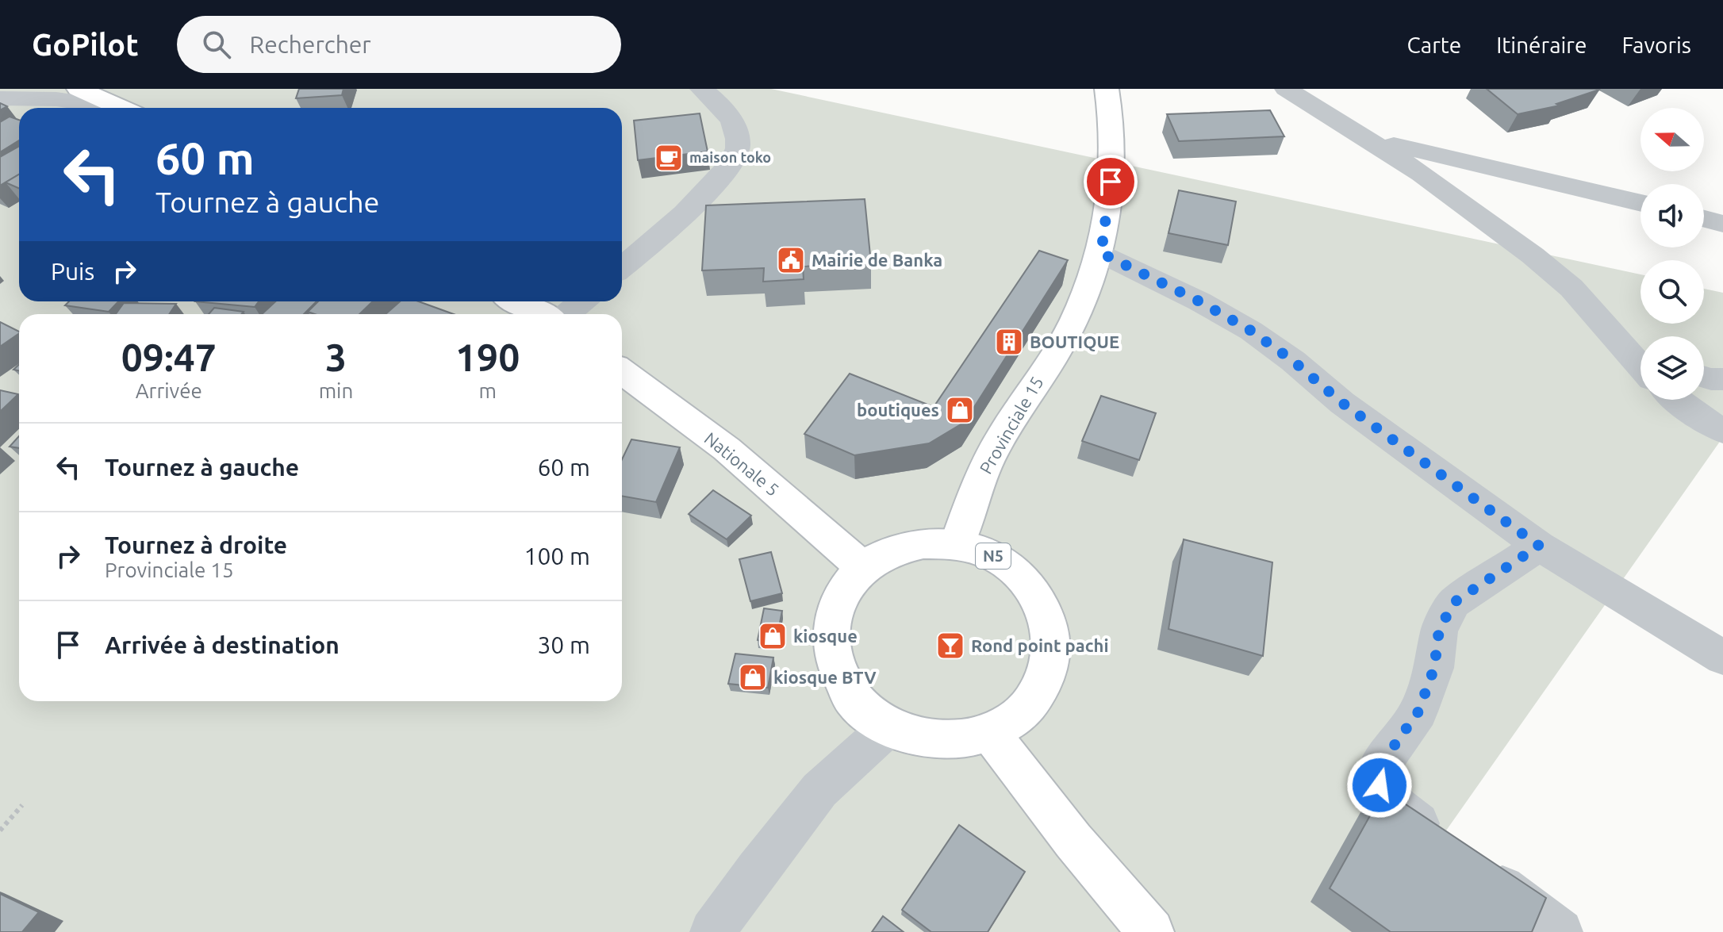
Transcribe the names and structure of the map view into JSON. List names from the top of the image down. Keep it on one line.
{"streets":{"main road":["Provinciale 15","Nationale 5","N5"]},"crossings":[["Provinciale 15","Nationale 5"],["Provinciale 15","N5"],["Nationale 5","N5"]],"places":{"cafe":["maison toko"],"public building":["Mairie de Banka"],"building":["BOUTIQUE"],"shop":["boutiques","kiosque","kiosque BTV"],"bar":["Rond point pachi"]},"north":"left","page":{"header":"GoPilot","search":"Rechercher","nav":["Carte","Itinéraire","Favoris"],"turn":["60 m","Tournez à gauche"],"then":"Puis","eta":["09:47","Arrivée","3","min","190","m"],"list":[{"name":"Tournez à gauche","value":"60 m"},{"name":"Tournez à droite","note":"Provinciale 15","value":"100 m"},{"name":"Arrivée à destination","value":"30 m"}]}}
